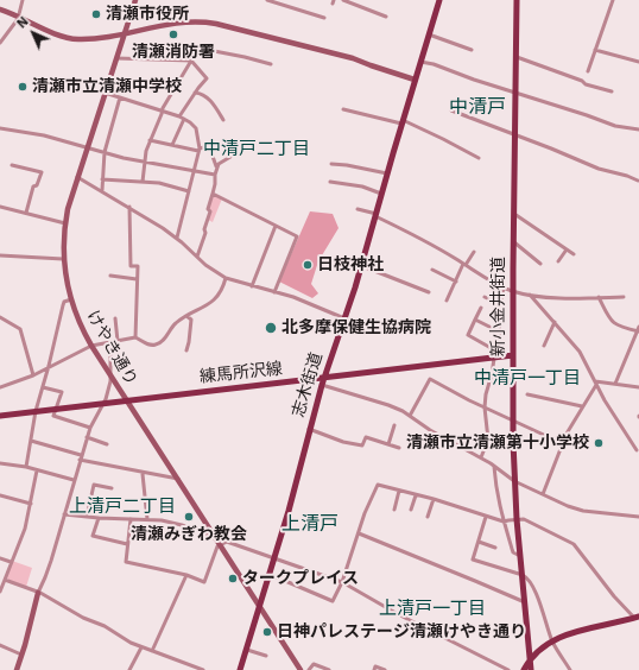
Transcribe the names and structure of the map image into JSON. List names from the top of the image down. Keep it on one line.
{"streets":{"main road":["新小金井街道","練馬所沢線","志木街道"],"street":["けやき通り"]},"crossings":[["新小金井街道","練馬所沢線"],["けやき通り","練馬所沢線"],["けやき通り","志木街道"],["練馬所沢線","志木街道"]],"districts":["中清戸","中清戸二丁目","中清戸一丁目","上清戸二丁目","上清戸","上清戸一丁目"],"places":["清瀬市役所","清瀬消防署","清瀬市立清瀬中学校","日枝神社","北多摩保健生協病院","清瀬市立清瀬第十小学校","清瀬みぎわ教会","タークプレイス","日神パレステージ清瀬けやき通り"],"north":"top left"}
